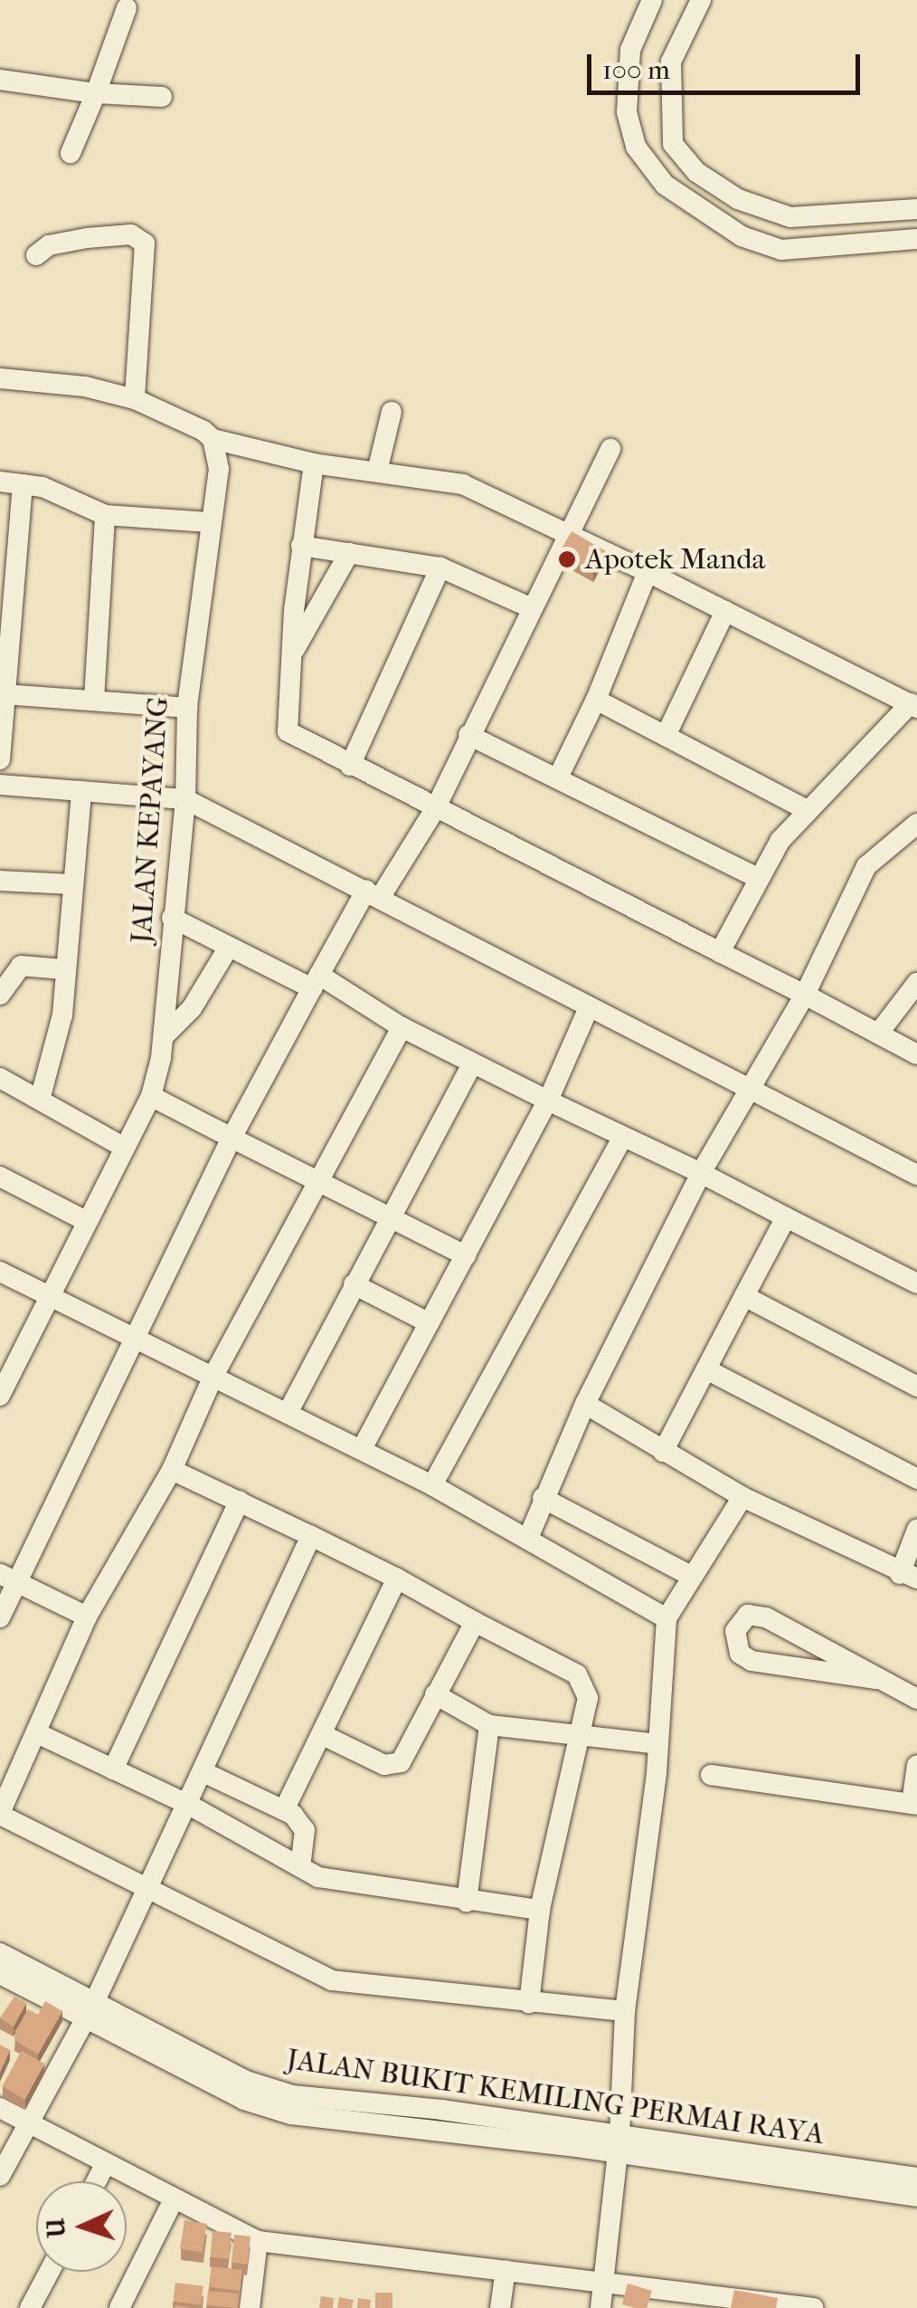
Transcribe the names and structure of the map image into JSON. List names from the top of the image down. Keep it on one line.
{"streets":{"street":["JALAN KEPAYANG","JALAN BUKIT KEMILING PERMAI RAYA"]},"places":["Apotek Manda"],"scale_bar":"100 m","north":"left"}
